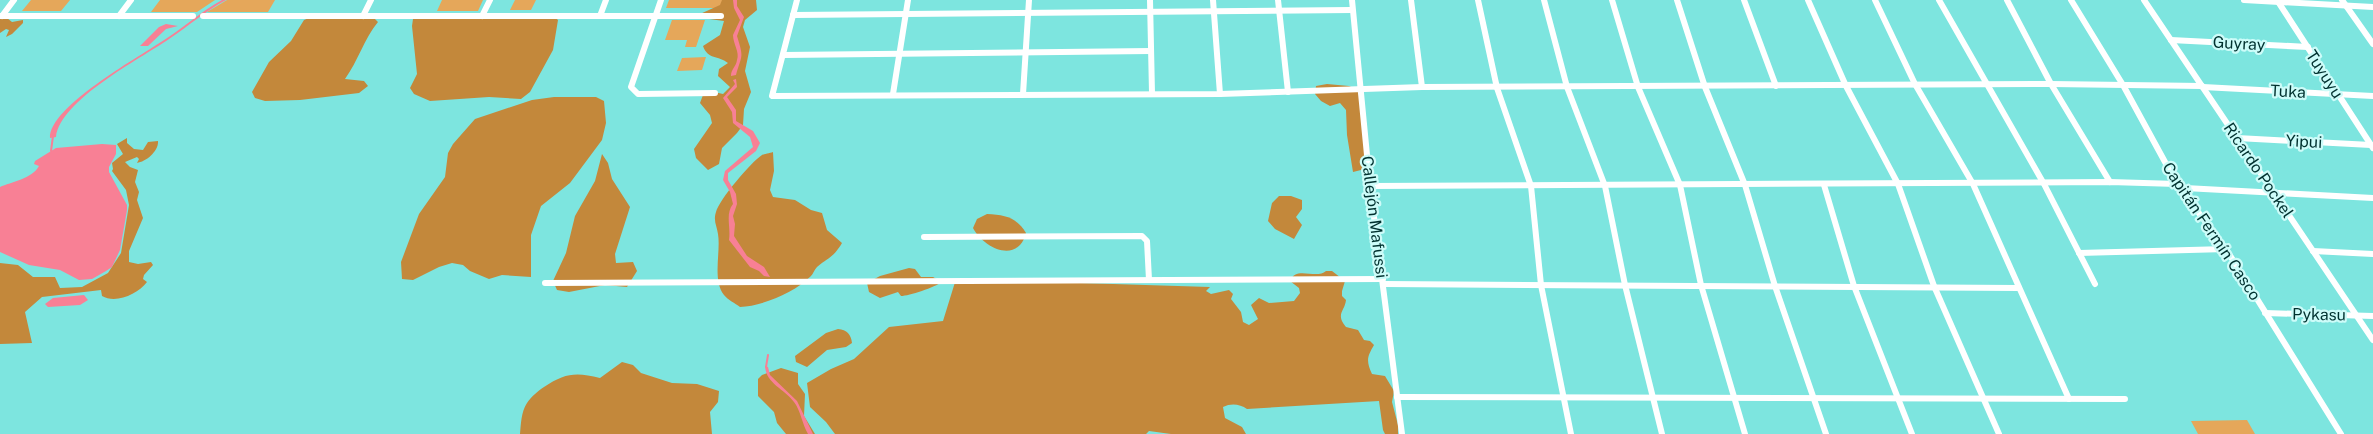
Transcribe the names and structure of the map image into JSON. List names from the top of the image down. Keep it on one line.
{"streets":{"street":["Guyray","Tuyuyu","Tuka","Yipui","Ricardo Pockel","Callejón Mafussi","Capitán Fermín Casco","Pykasu"]},"crossings":[["Guyray","Tuyuyu"],["Guyray","Ricardo Pockel"],["Tuyuyu","Tuka"],["Tuyuyu","Yipui"],["Tuka","Ricardo Pockel"],["Tuka","Callejón Mafussi"],["Tuka","Capitán Fermín Casco"],["Yipui","Ricardo Pockel"],["Ricardo Pockel","Pykasu"],["Capitán Fermín Casco","Pykasu"]]}
